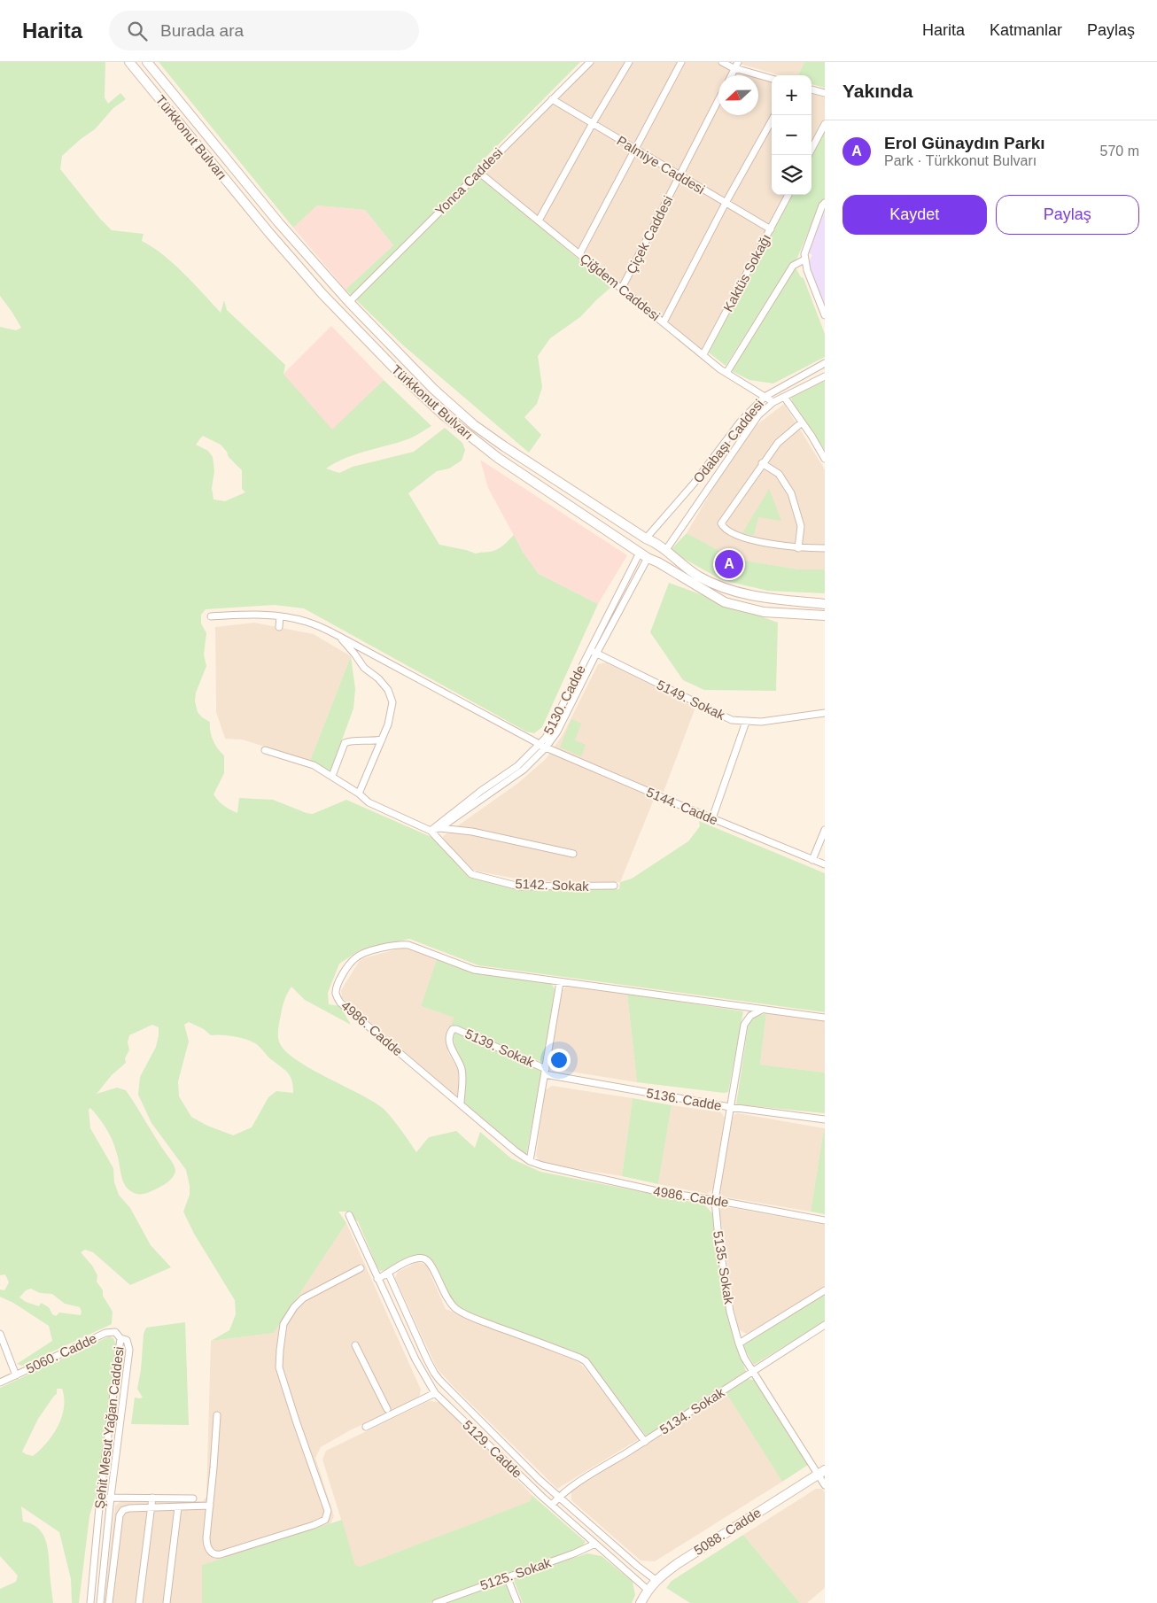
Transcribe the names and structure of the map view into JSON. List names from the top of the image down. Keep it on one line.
{"streets":{"street":["Türkkonut Bulvarı","Palmiye Caddesi","Yonca Caddesi","Çiçek Caddesi","Kaktüs Sokağı","Çiğdem Caddesi","Odabaşı Caddesi","5130. Cadde","5149. Sokak","5144. Cadde","5142. Sokak","4986. Cadde","5139. Sokak","5136. Cadde","5135. Sokak","5060. Cadde","5134. Sokak","Şehit Mesut Yağan Caddesi","5129. Cadde","5088. Cadde","5125. Sokak"]},"crossings":[["Türkkonut Bulvarı","Yonca Caddesi"],["Türkkonut Bulvarı","Odabaşı Caddesi"],["Türkkonut Bulvarı","5130. Cadde"],["Palmiye Caddesi","Yonca Caddesi"],["Palmiye Caddesi","Çiçek Caddesi"],["Palmiye Caddesi","Kaktüs Sokağı"],["Yonca Caddesi","Çiğdem Caddesi"],["Çiçek Caddesi","Çiğdem Caddesi"],["Kaktüs Sokağı","Çiğdem Caddesi"],["Çiğdem Caddesi","Odabaşı Caddesi"],["5130. Cadde","5149. Sokak"],["5130. Cadde","5144. Cadde"],["5130. Cadde","5142. Sokak"],["4986. Cadde","5139. Sokak"],["4986. Cadde","5135. Sokak"],["5139. Sokak","5136. Cadde"],["5136. Cadde","5135. Sokak"],["5135. Sokak","5134. Sokak"],["5135. Sokak","5088. Cadde"],["5060. Cadde","Şehit Mesut Yağan Caddesi"],["5134. Sokak","5129. Cadde"],["5129. Cadde","5088. Cadde"],["5129. Cadde","5125. Sokak"]],"north":"left","page":{"header":"Harita","search":"Burada ara","nav":["Harita","Katmanlar","Paylaş"],"heading":"Yakında","map_buttons":["+","−"],"list":[{"mark":"A","name":"Erol Günaydın Parkı","note":"Park · Türkkonut Bulvarı","value":"570 m"}],"buttons":["Kaydet","Paylaş"],"pins":"A"}}
